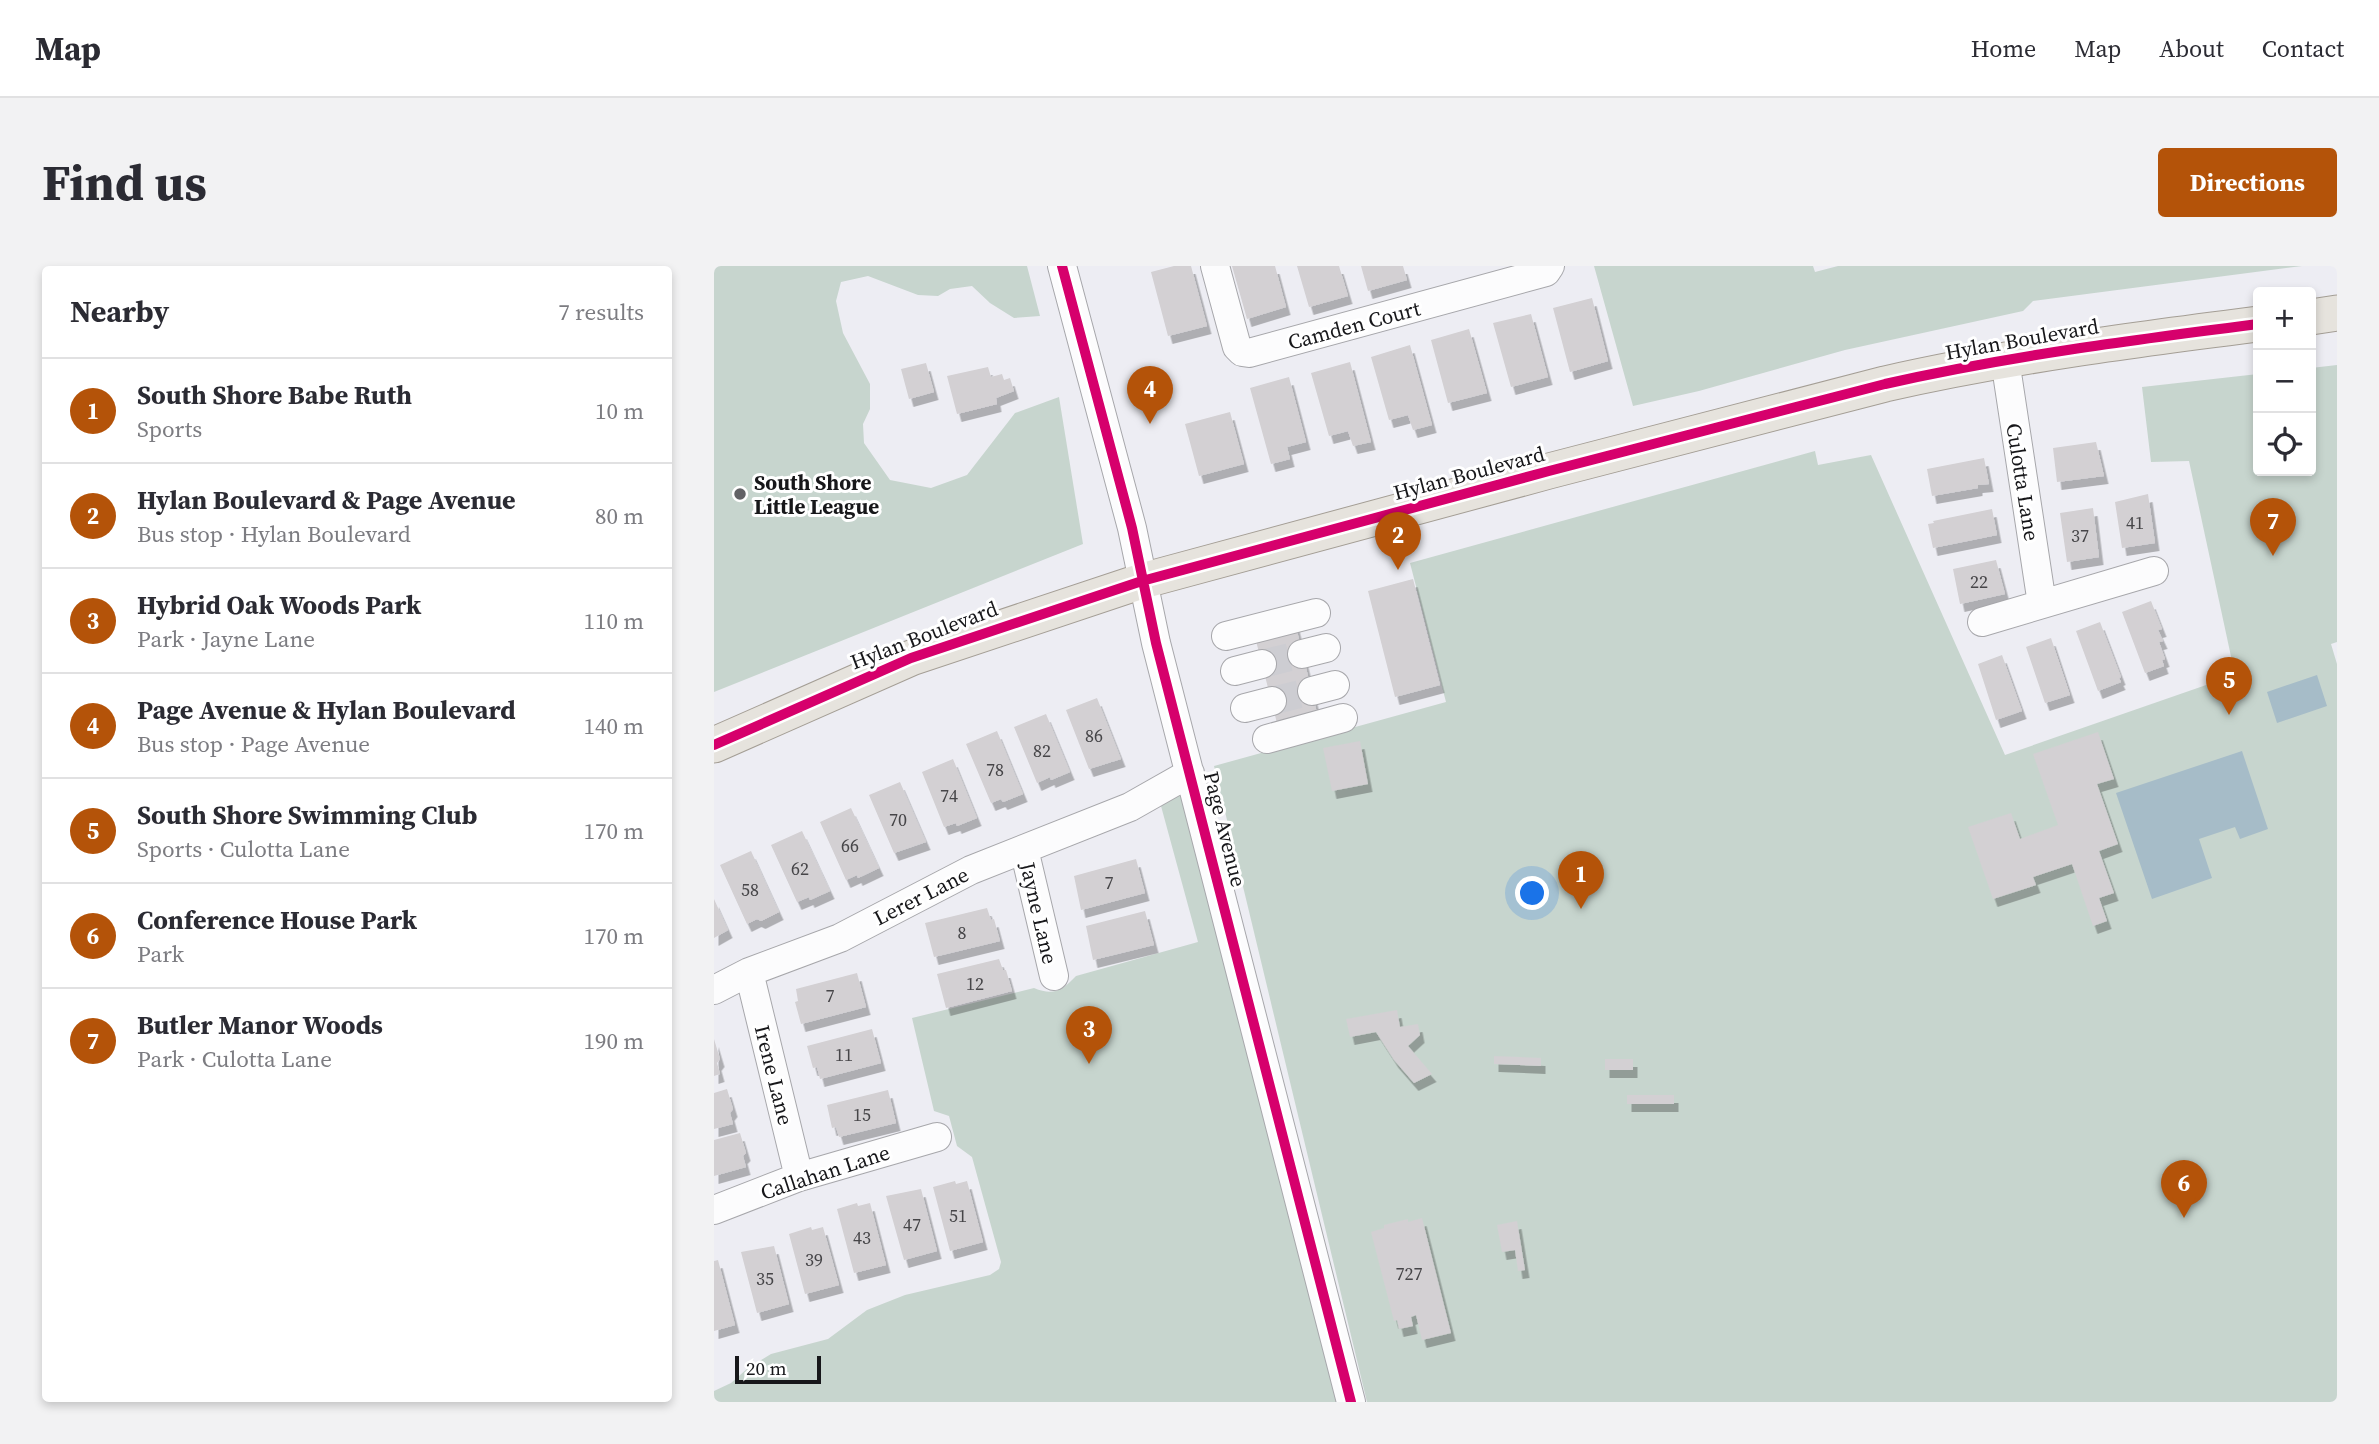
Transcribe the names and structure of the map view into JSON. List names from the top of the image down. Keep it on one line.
{"streets":{"main road":["Hylan Boulevard"],"street":["Camden Court","Culotta Lane","Page Avenue","Lerer Lane","Jayne Lane","Irene Lane","Callahan Lane"]},"crossings":[["Hylan Boulevard","Culotta Lane"],["Hylan Boulevard","Page Avenue"],["Page Avenue","Lerer Lane"],["Lerer Lane","Jayne Lane"],["Lerer Lane","Irene Lane"],["Irene Lane","Callahan Lane"]],"places":["South Shore Little League"],"house_numbers":["41","37","22","86","82","78","74","70","66","62","7","58","8","12","7","11","15","51","47","43","39","727","35"],"scale_bar":"20 m","page":{"header":"Map","nav":["Home","Map","About","Contact"],"buttons":"Directions","title":"Find us","heading":["Nearby","7 results"],"map_buttons":["+","−"],"list":[{"mark":"1","name":"South Shore Babe Ruth","note":"Sports","value":"10 m"},{"mark":"2","name":"Hylan Boulevard & Page Avenue","note":"Bus stop · Hylan Boulevard","value":"80 m"},{"mark":"3","name":"Hybrid Oak Woods Park","note":"Park · Jayne Lane","value":"110 m"},{"mark":"4","name":"Page Avenue & Hylan Boulevard","note":"Bus stop · Page Avenue","value":"140 m"},{"mark":"5","name":"South Shore Swimming Club","note":"Sports · Culotta Lane","value":"170 m"},{"mark":"6","name":"Conference House Park","note":"Park","value":"170 m"},{"mark":"7","name":"Butler Manor Woods","note":"Park · Culotta Lane","value":"190 m"}],"pins":["4","7","2","5","1","3","6"],"scale":"20 m"}}
